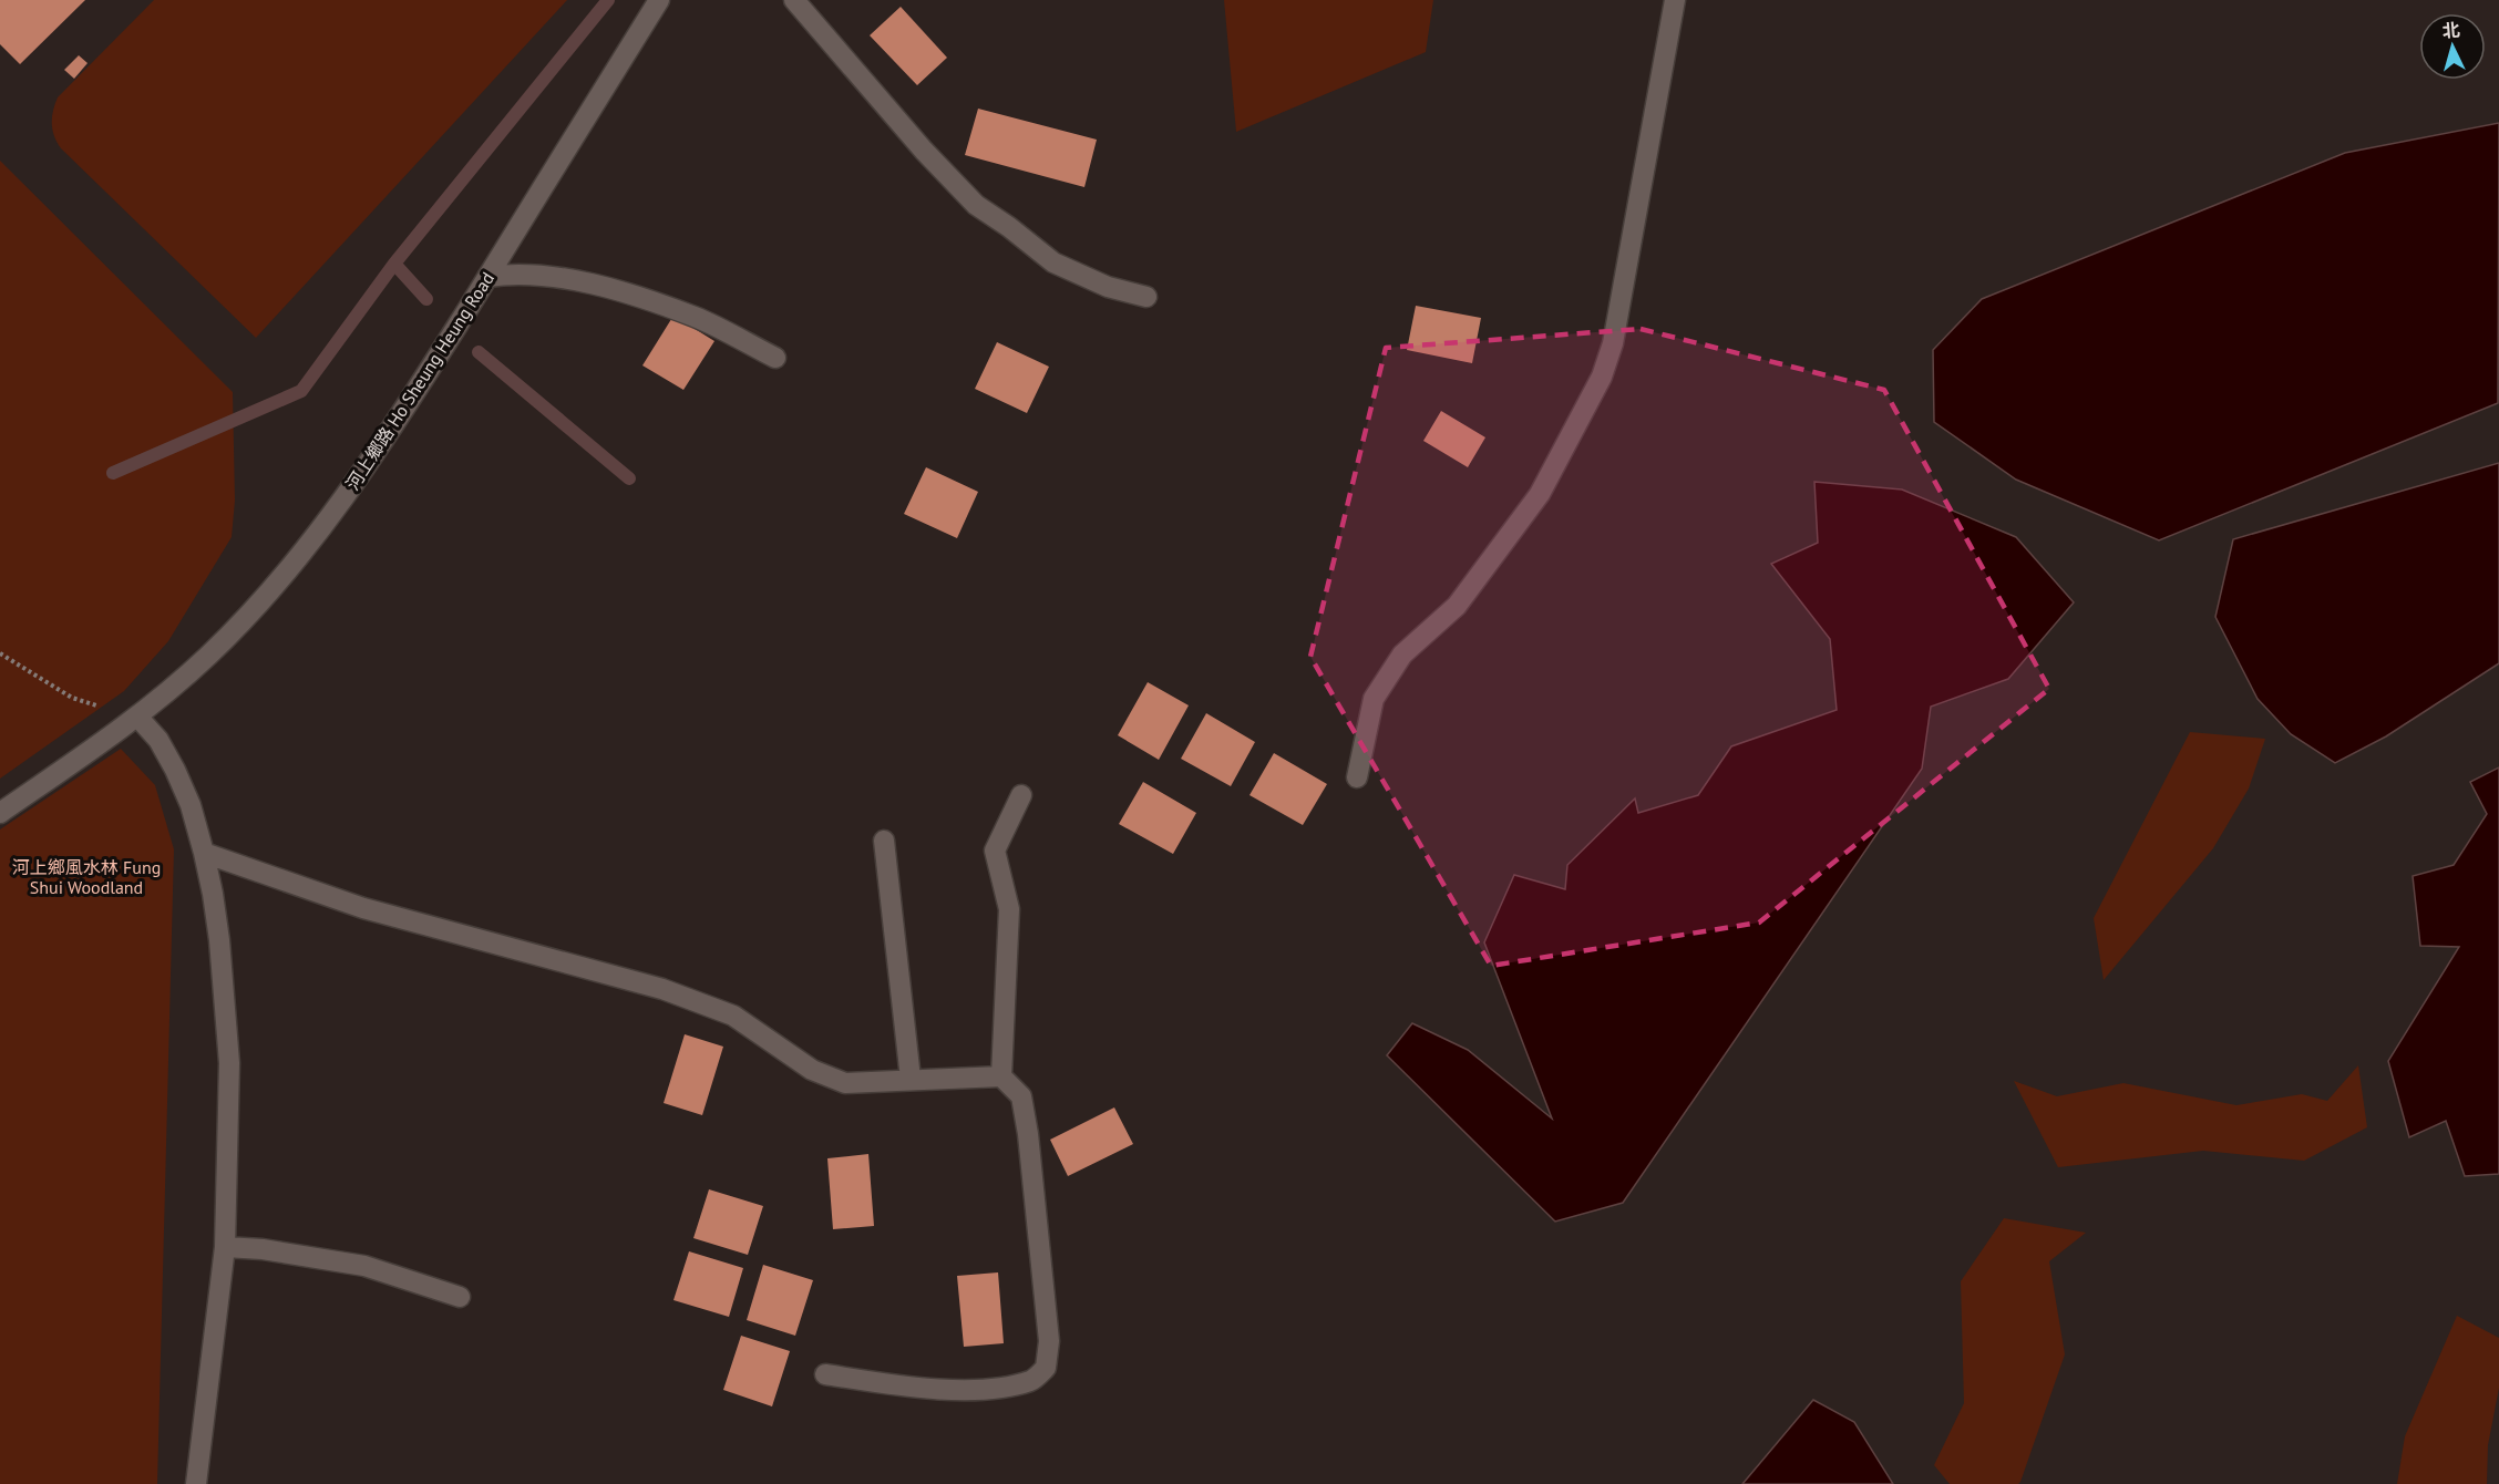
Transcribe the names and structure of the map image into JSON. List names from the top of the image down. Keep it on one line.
{"streets":{"street":["河上鄉路 Ho Sheung Heung Road"]},"parks":["河上鄉風水林 Fung Shui Woodland"],"north":"top"}
